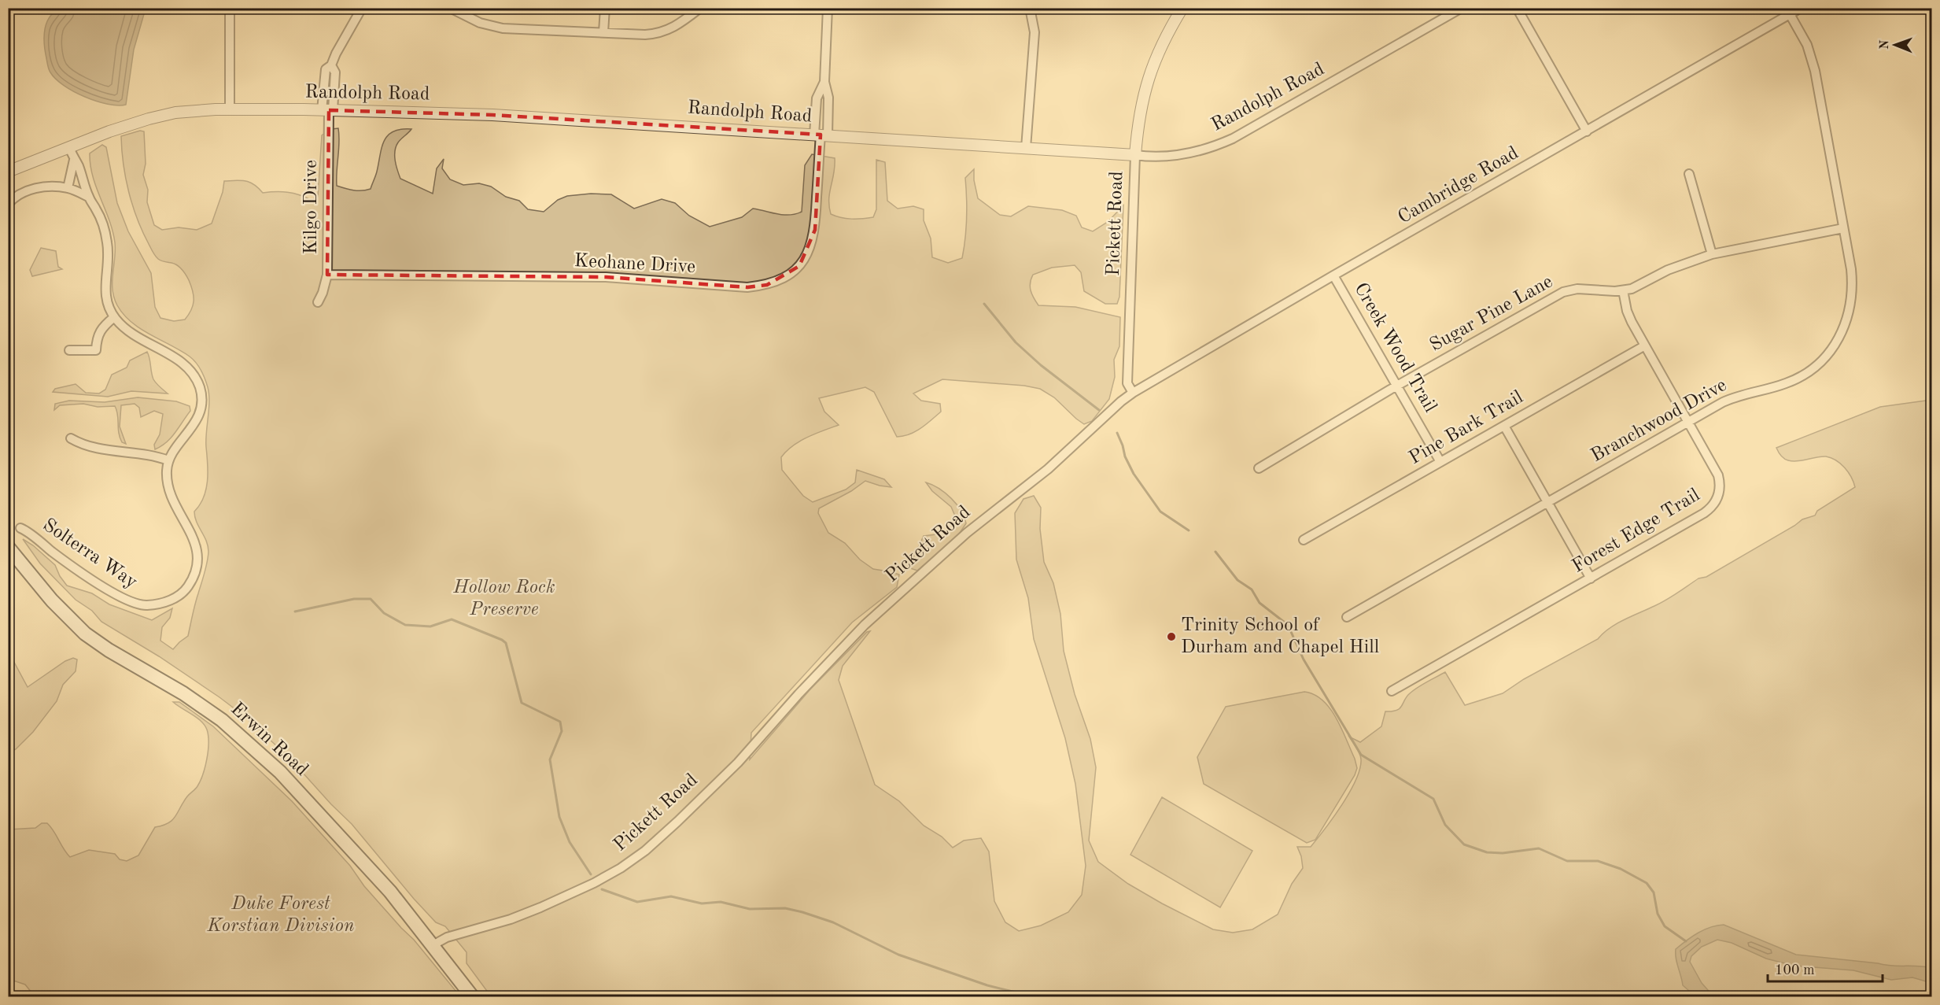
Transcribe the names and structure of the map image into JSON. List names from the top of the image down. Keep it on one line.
{"streets":{"main road":["Erwin Road"],"street":["Randolph Road","Cambridge Road","Kilgo Drive","Pickett Road","Keohane Drive","Sugar Pine Lane","Creek Wood Trail","Branchwood Drive","Pine Bark Trail","Forest Edge Trail","Solterra Way"]},"crossings":[["Randolph Road","Kilgo Drive"],["Randolph Road","Pickett Road"],["Randolph Road","Keohane Drive"],["Cambridge Road","Pickett Road"],["Cambridge Road","Creek Wood Trail"],["Cambridge Road","Branchwood Drive"],["Kilgo Drive","Keohane Drive"],["Pickett Road","Erwin Road"],["Sugar Pine Lane","Creek Wood Trail"],["Sugar Pine Lane","Branchwood Drive"],["Sugar Pine Lane","Forest Edge Trail"],["Creek Wood Trail","Pine Bark Trail"],["Branchwood Drive","Forest Edge Trail"],["Pine Bark Trail","Forest Edge Trail"]],"parks":["Hollow Rock Preserve","Duke Forest Korstian Division"],"places":["Trinity School of Durham and Chapel Hill"],"scale_bar":"100 m","north":"left"}
